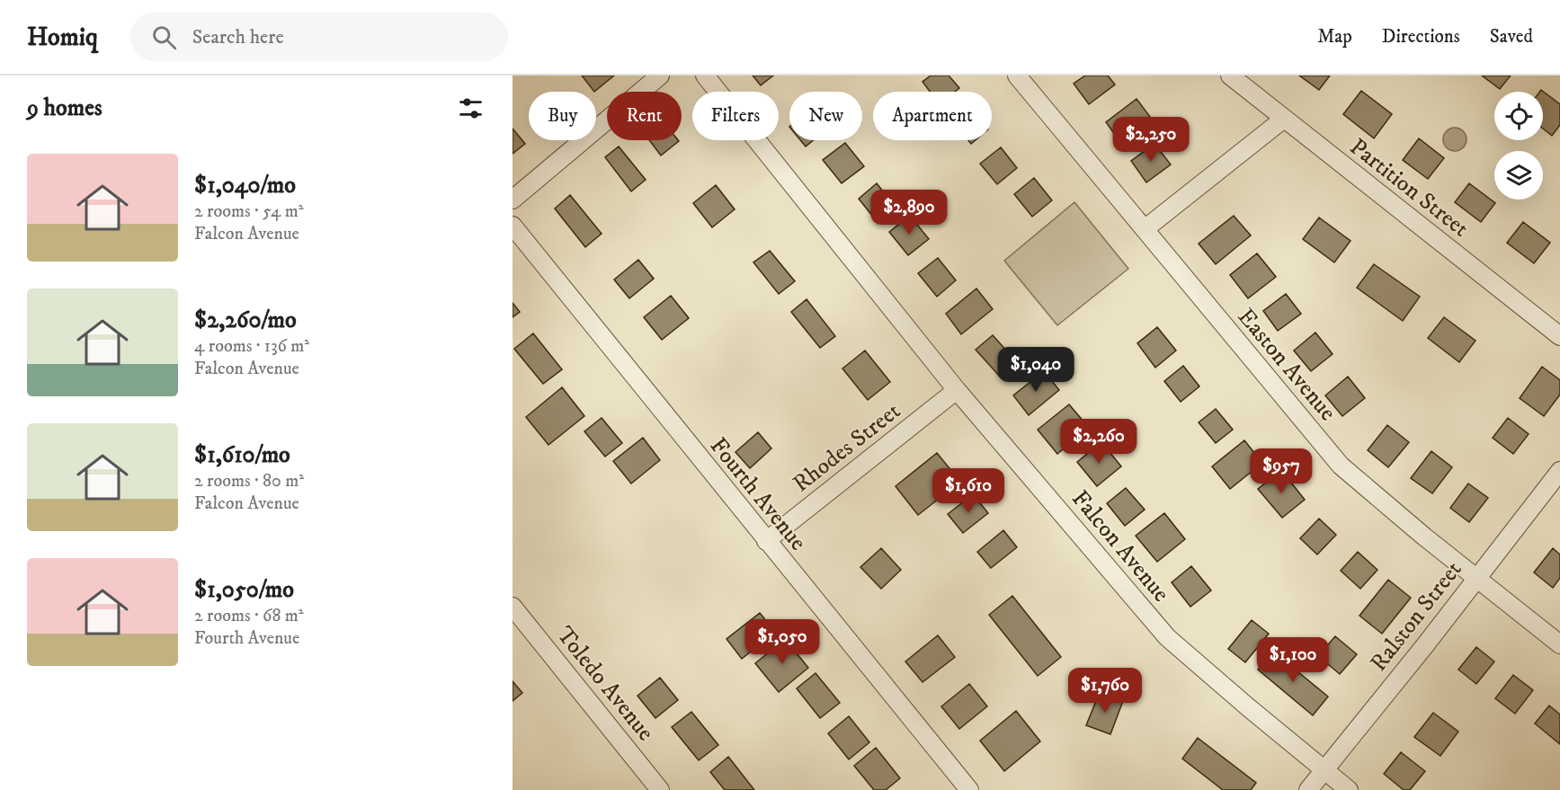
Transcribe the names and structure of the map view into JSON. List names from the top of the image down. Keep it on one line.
{"streets":{"street":["Partition Street","Easton Avenue","Rhodes Street","Fourth Avenue","Falcon Avenue","Ralston Street","Toledo Avenue"]},"crossings":[["Easton Avenue","Ralston Street"],["Rhodes Street","Fourth Avenue"],["Rhodes Street","Falcon Avenue"],["Falcon Avenue","Ralston Street"]],"page":{"header":"Homiq","search":"Search here","nav":["Map","Directions","Saved"],"heading":"9 homes","chip":["Buy","Rent","Filters","New","Apartment"],"price":["$2,250","$2,890","$1,040","$2,260","$957","$1,610","$1,050","$1,100","$1,760"],"list":[{"name":"$1,040/mo","note":"2 rooms · 54 m² · Falcon Avenue"},{"name":"$2,260/mo","note":"4 rooms · 136 m² · Falcon Avenue"},{"name":"$1,610/mo","note":"2 rooms · 80 m² · Falcon Avenue"},{"name":"$1,050/mo","note":"2 rooms · 68 m² · Fourth Avenue"}]}}
